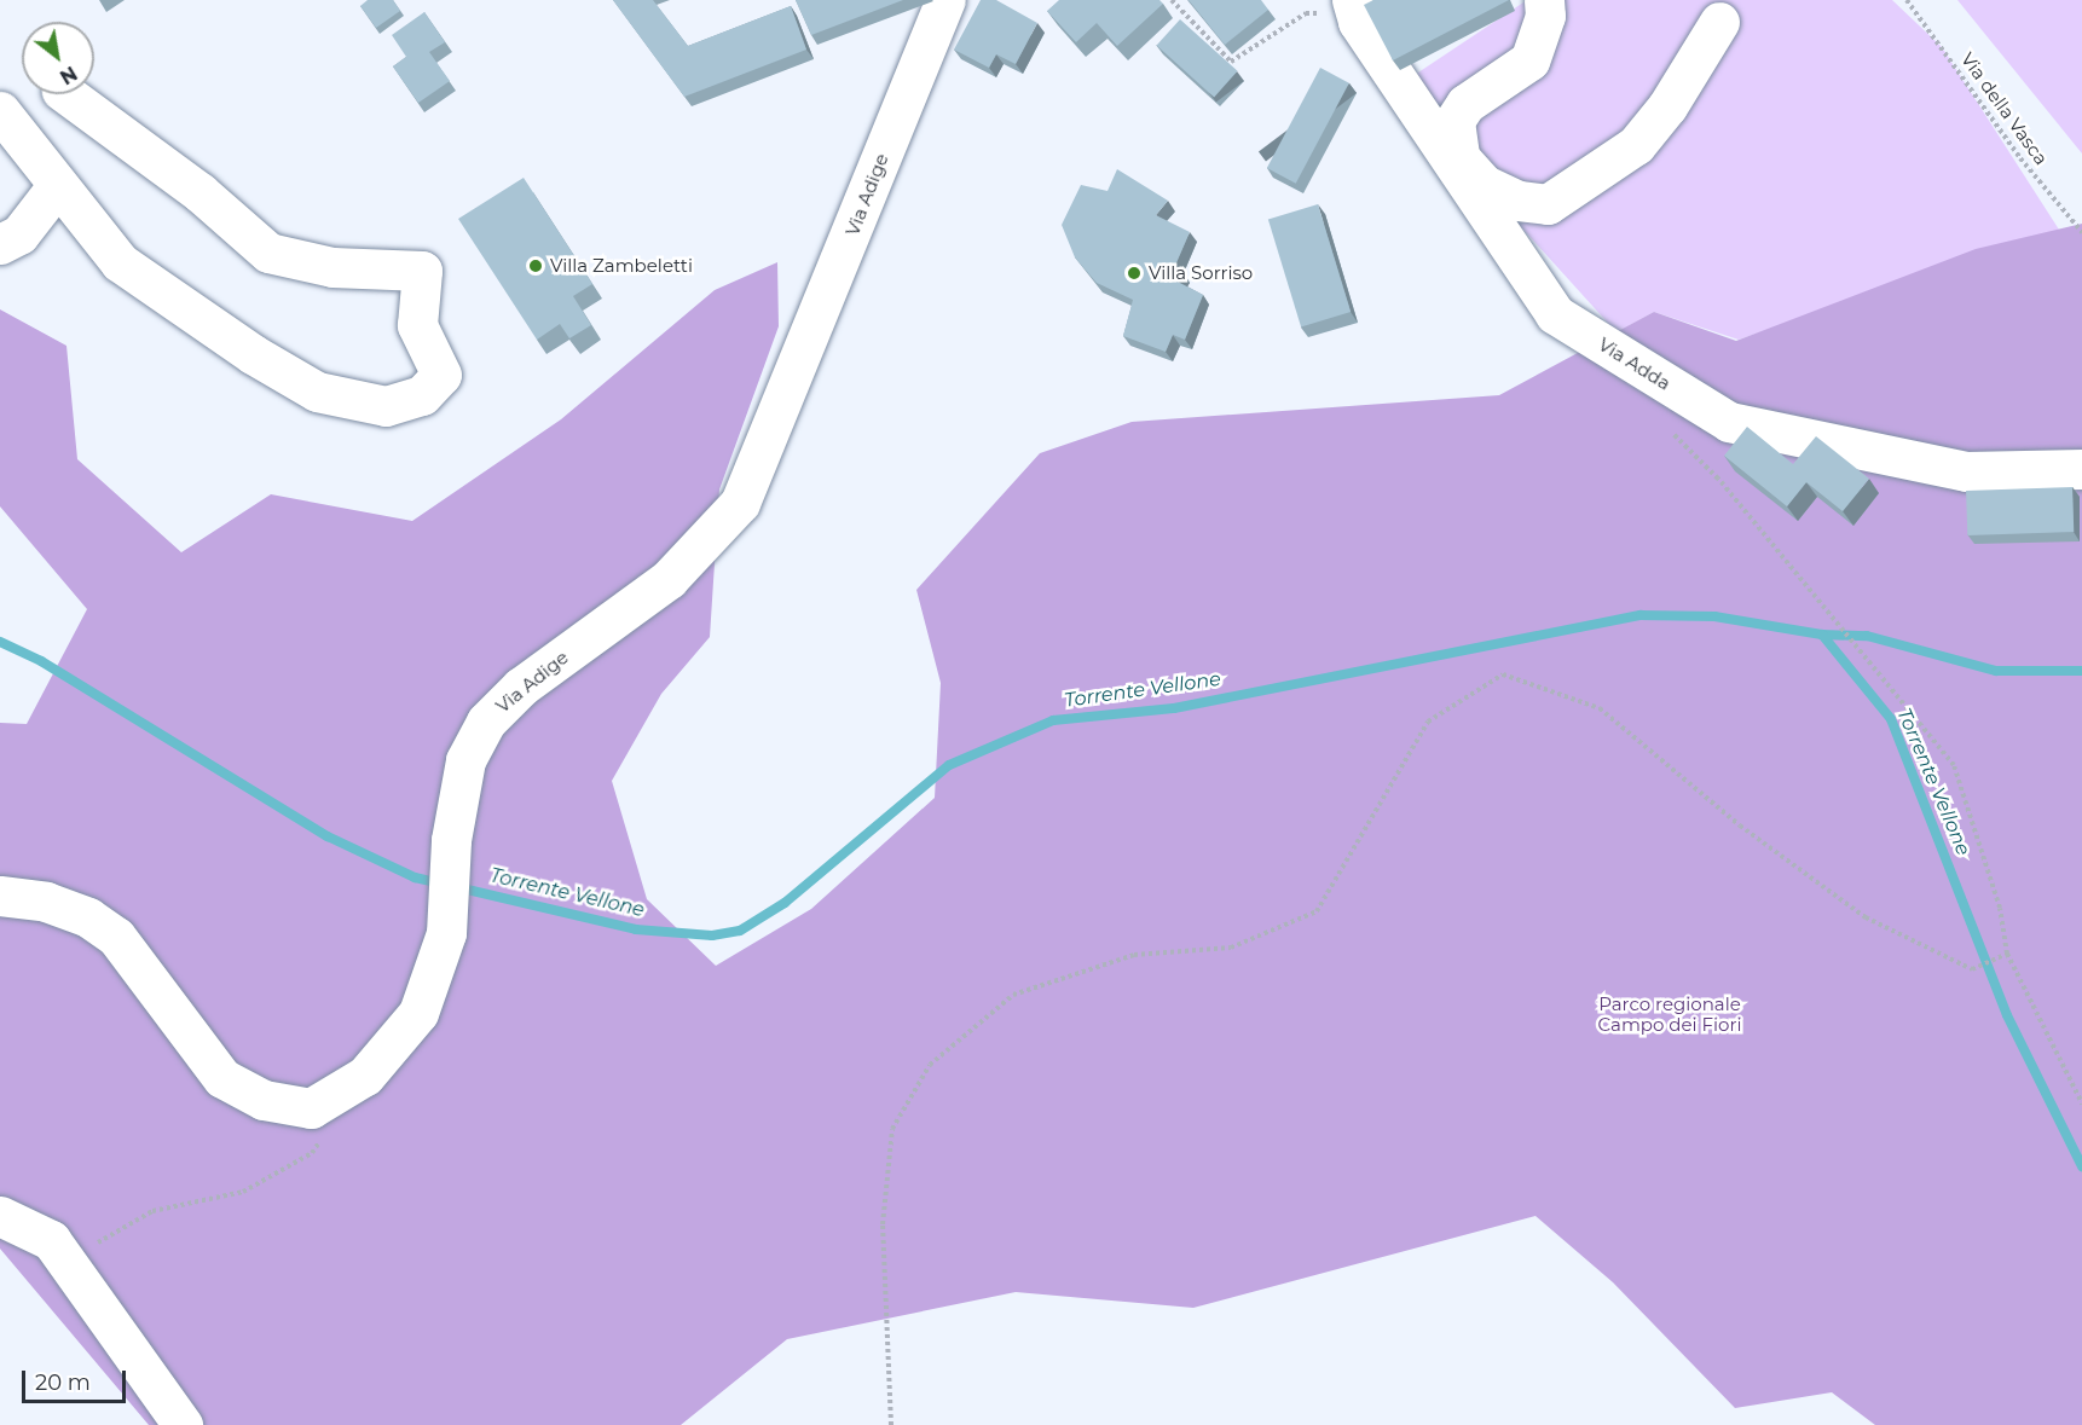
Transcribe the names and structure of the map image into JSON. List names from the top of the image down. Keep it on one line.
{"streets":{"street":["Via Adige","Via Adda"],"path":["Via della Vasca"]},"water":["Torrente Vellone"],"parks":["Parco regionale Campo dei Fiori"],"places":["Villa Zambeletti","Villa Sorriso"],"scale_bar":"20 m","north":"bottom right"}
